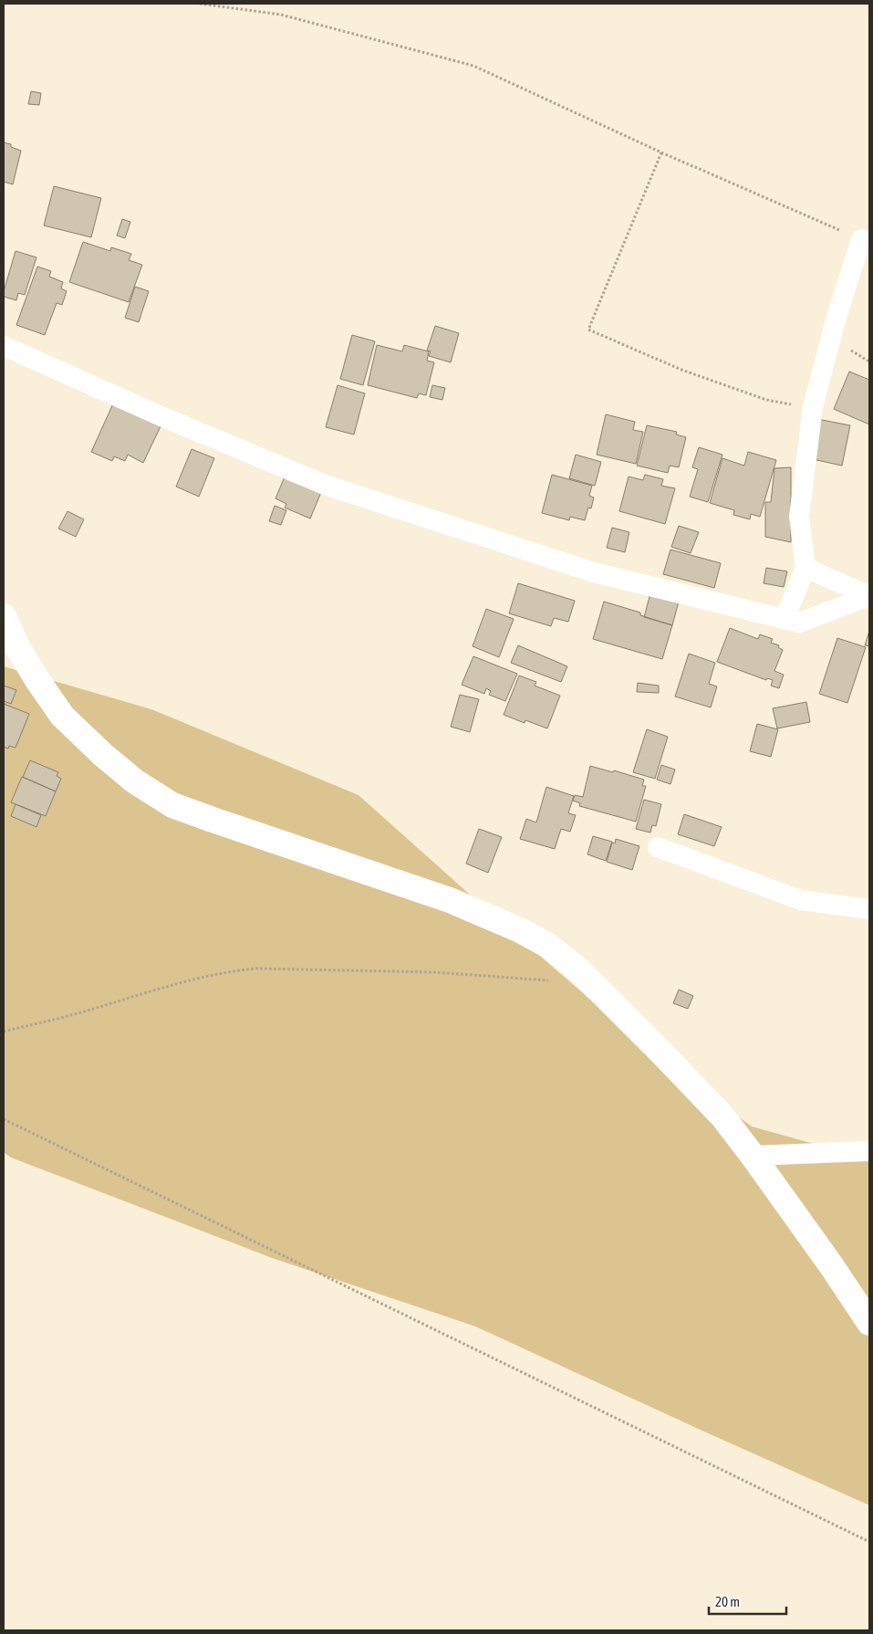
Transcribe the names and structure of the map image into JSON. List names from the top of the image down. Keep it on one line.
{"scale_bar":"20 m"}
